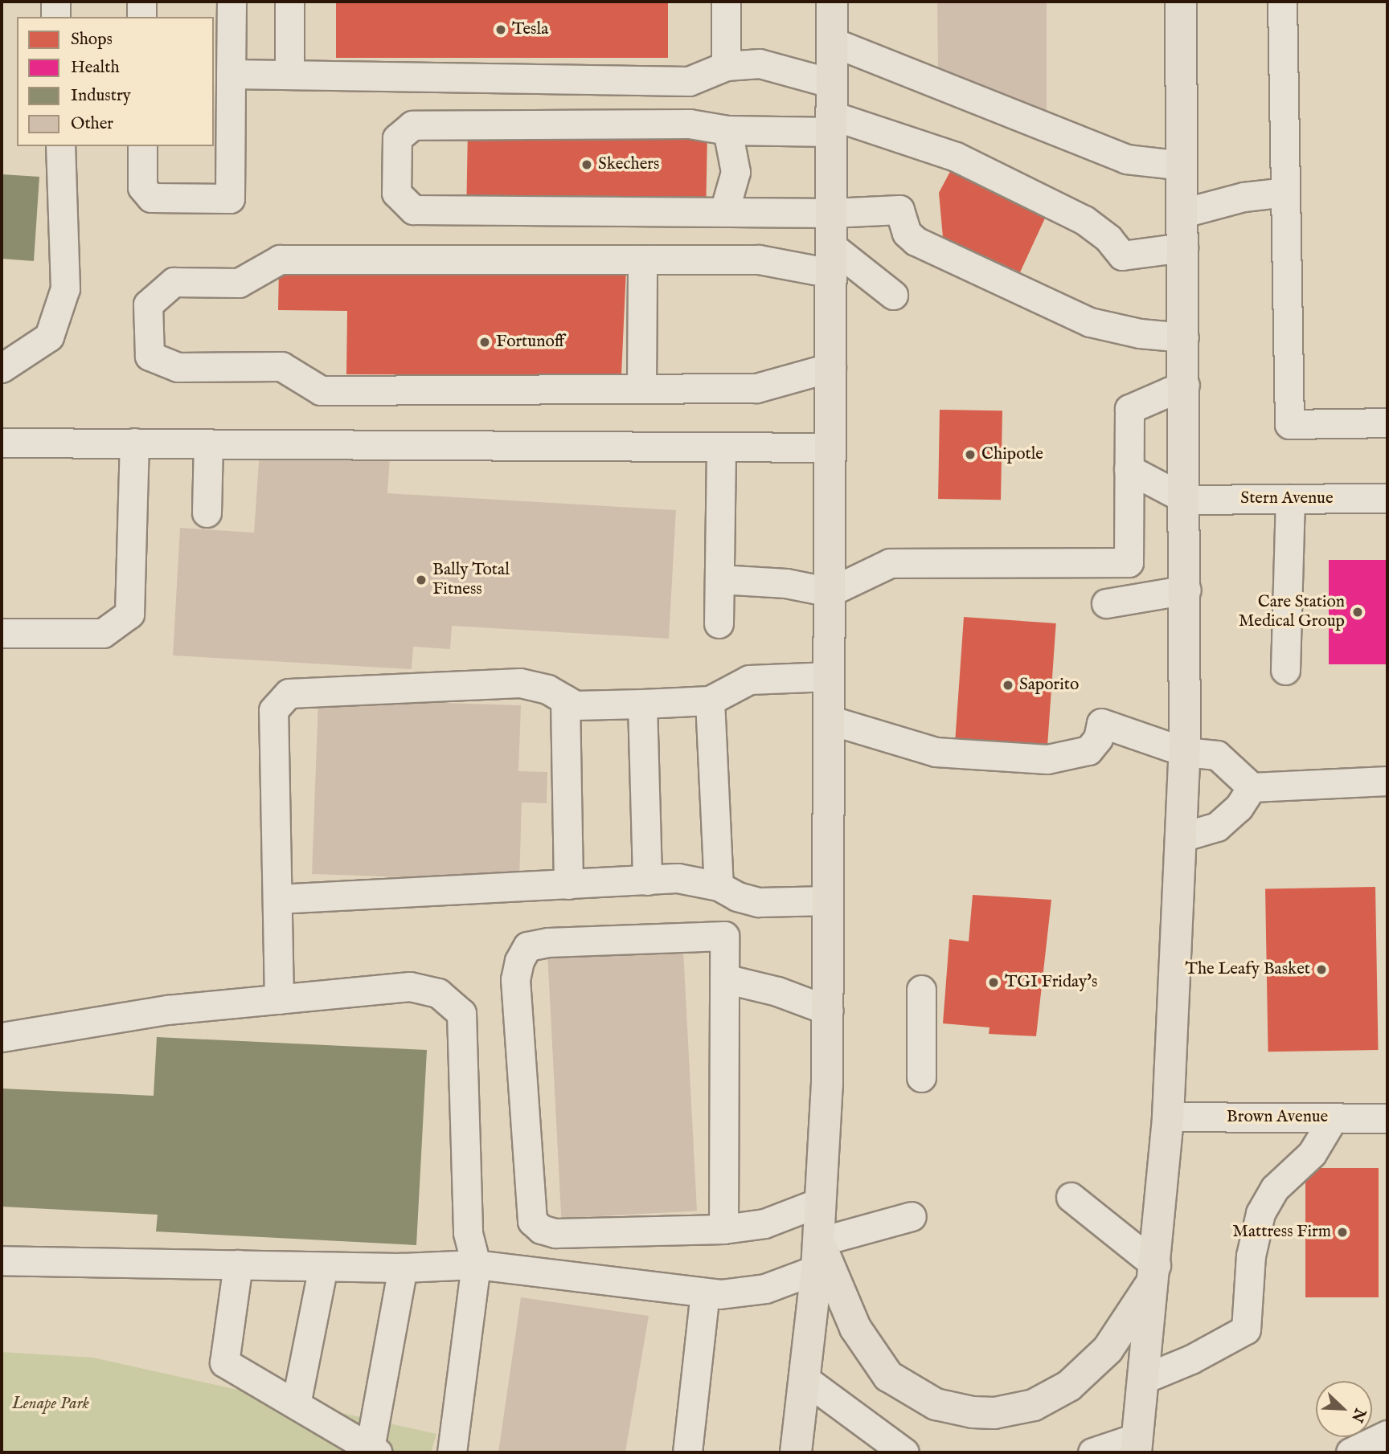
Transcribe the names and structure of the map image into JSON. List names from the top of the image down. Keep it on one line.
{"streets":{"street":["Stern Avenue","Brown Avenue"]},"parks":["Lenape Park"],"places":["Tesla","Skechers","Fortunoff","Chipotle","Bally Total Fitness","Care Station Medical Group","Saporito","The Leafy Basket","TGI Friday's","Mattress Firm"],"legend":["Shops","Health","Industry","Other"],"north":"bottom right"}
